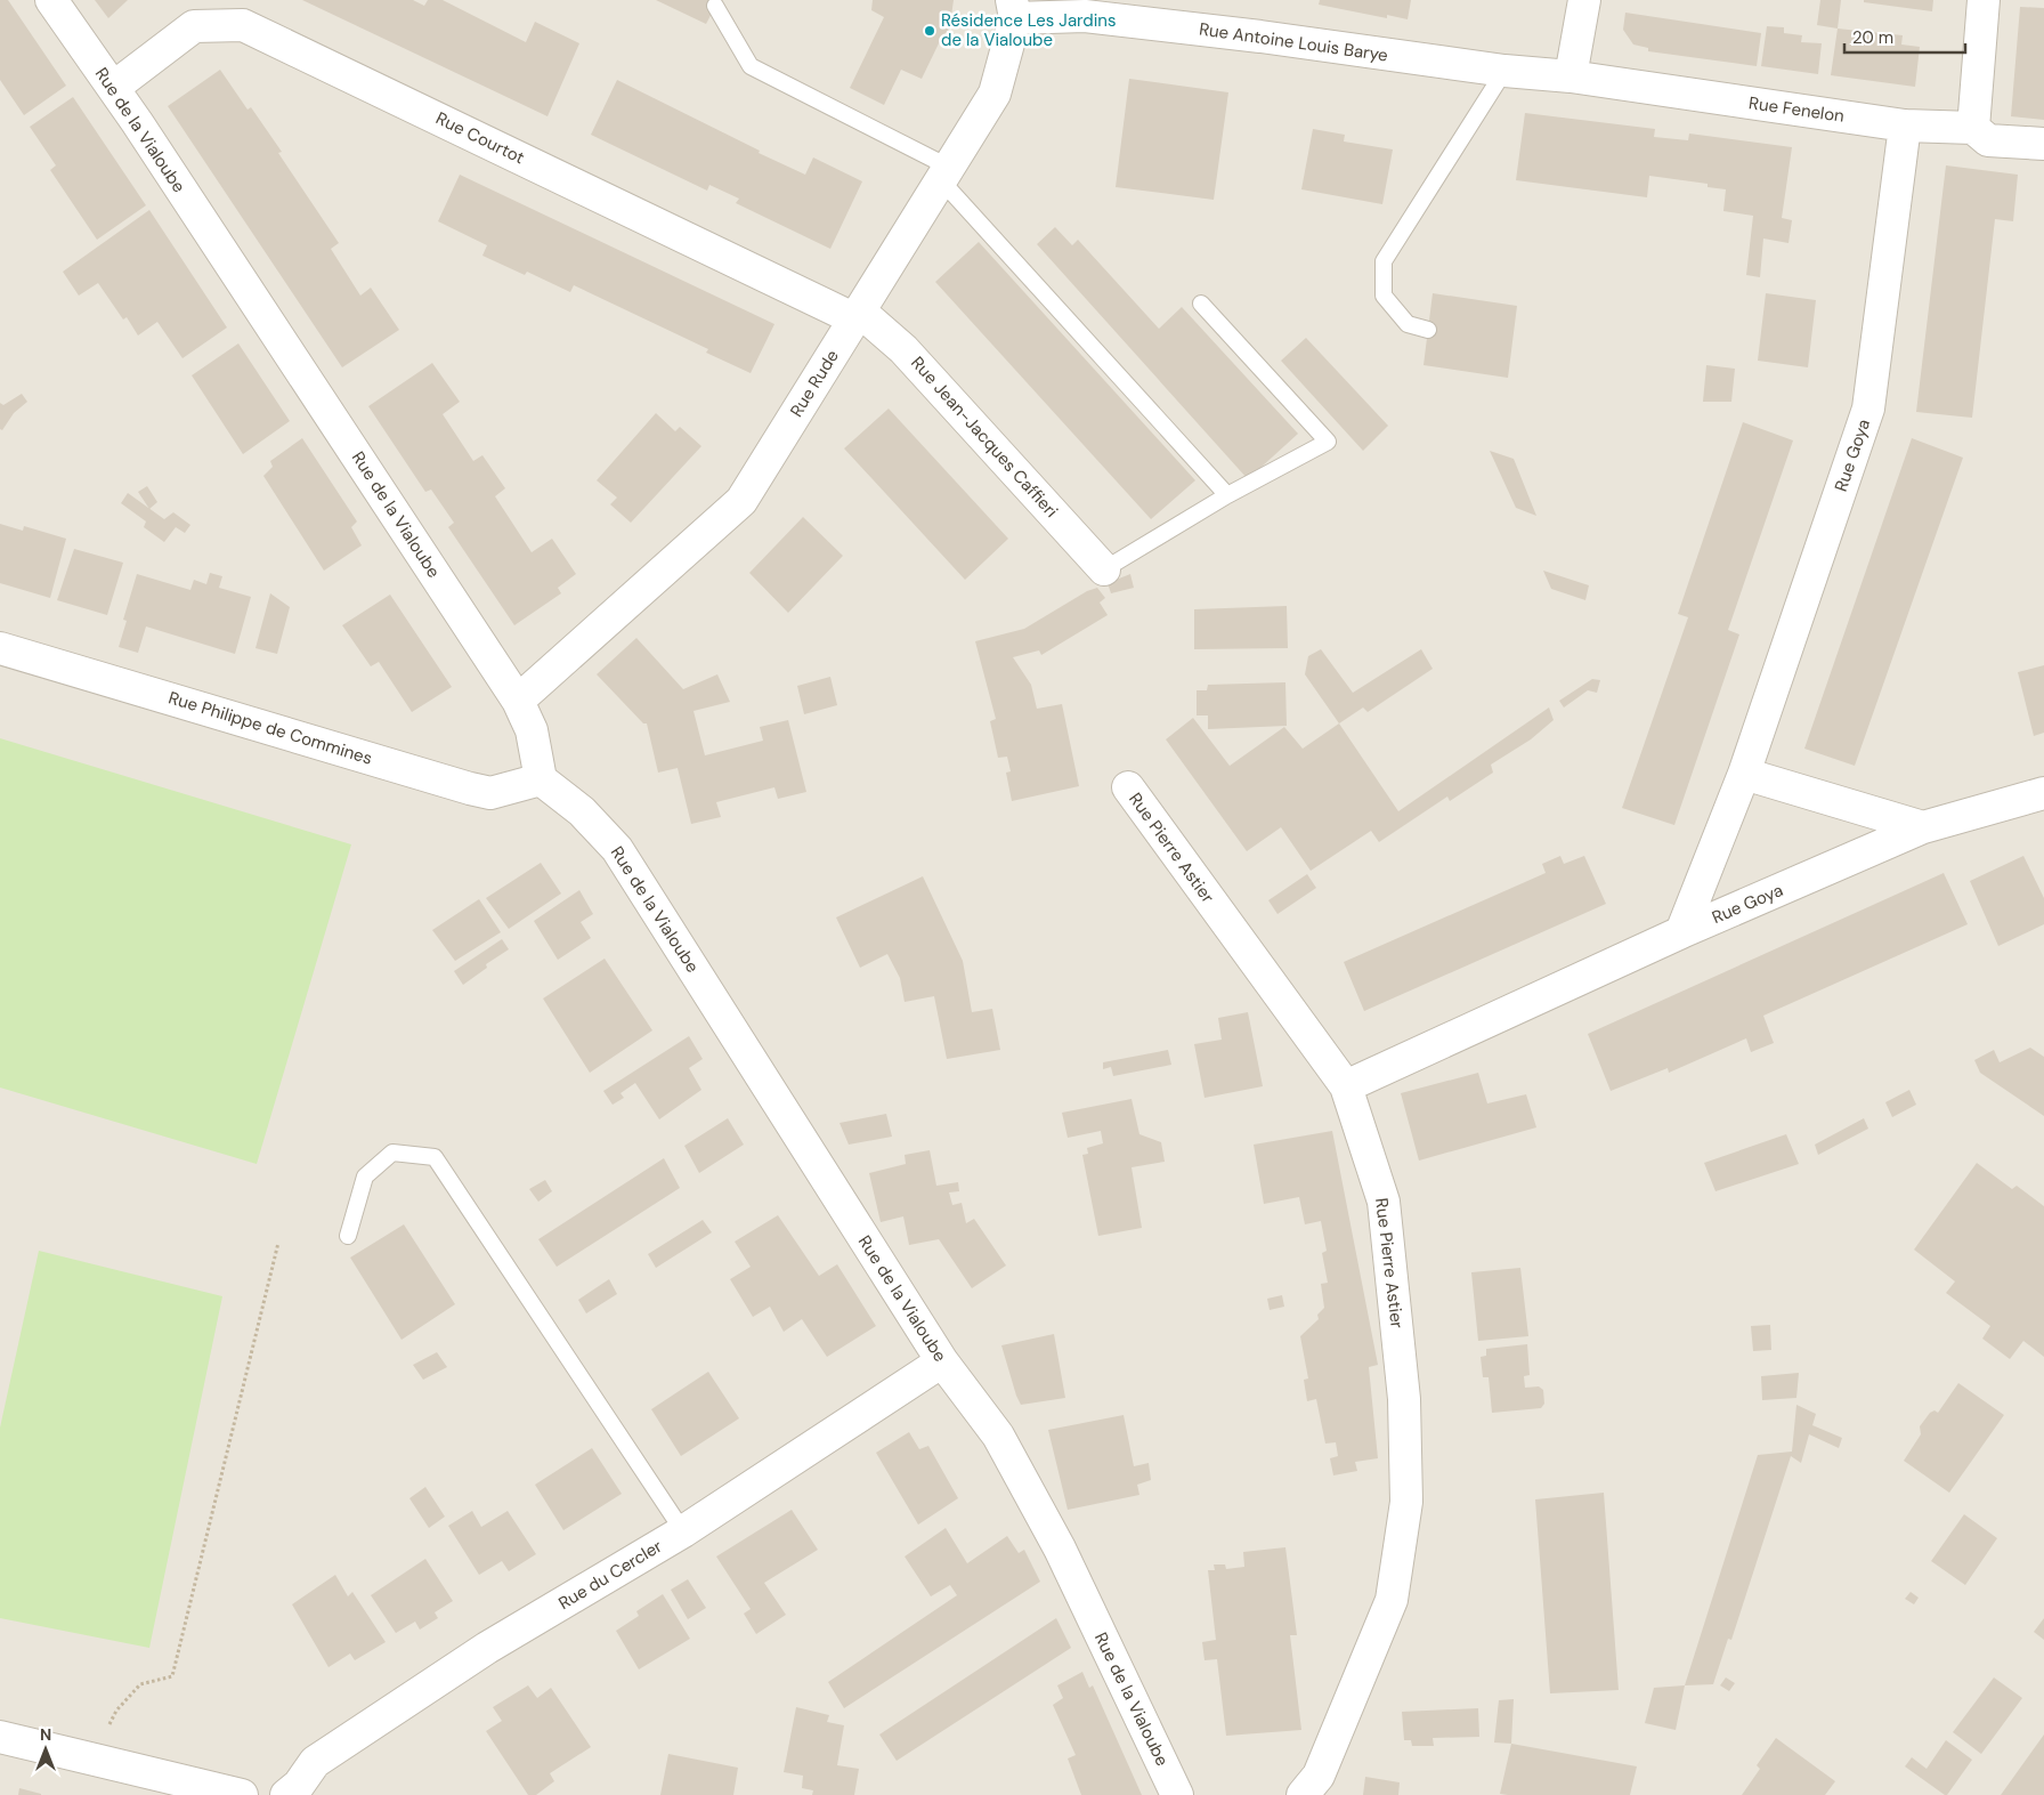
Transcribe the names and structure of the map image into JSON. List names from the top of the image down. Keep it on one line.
{"streets":{"street":["Rue Antoine Louis Barye","Rue Fenelon","Rue de la Vialoube","Rue Courtot","Rue Rude","Rue Jean-Jacques Caffieri","Rue Goya","Rue Philippe de Commines","Rue Pierre Astier","Rue du Cercler"]},"crossings":[["Rue Antoine Louis Barye","Rue Fenelon"],["Rue Antoine Louis Barye","Rue Rude"],["Rue Fenelon","Rue Goya"],["Rue de la Vialoube","Rue Courtot"],["Rue de la Vialoube","Rue Rude"],["Rue de la Vialoube","Rue Philippe de Commines"],["Rue de la Vialoube","Rue du Cercler"],["Rue Courtot","Rue Rude"],["Rue Courtot","Rue Jean-Jacques Caffieri"],["Rue Rude","Rue Jean-Jacques Caffieri"],["Rue Goya","Rue Pierre Astier"]],"places":["Résidence Les Jardins de la Vialoube"],"scale_bar":"20 m","north":"top"}
